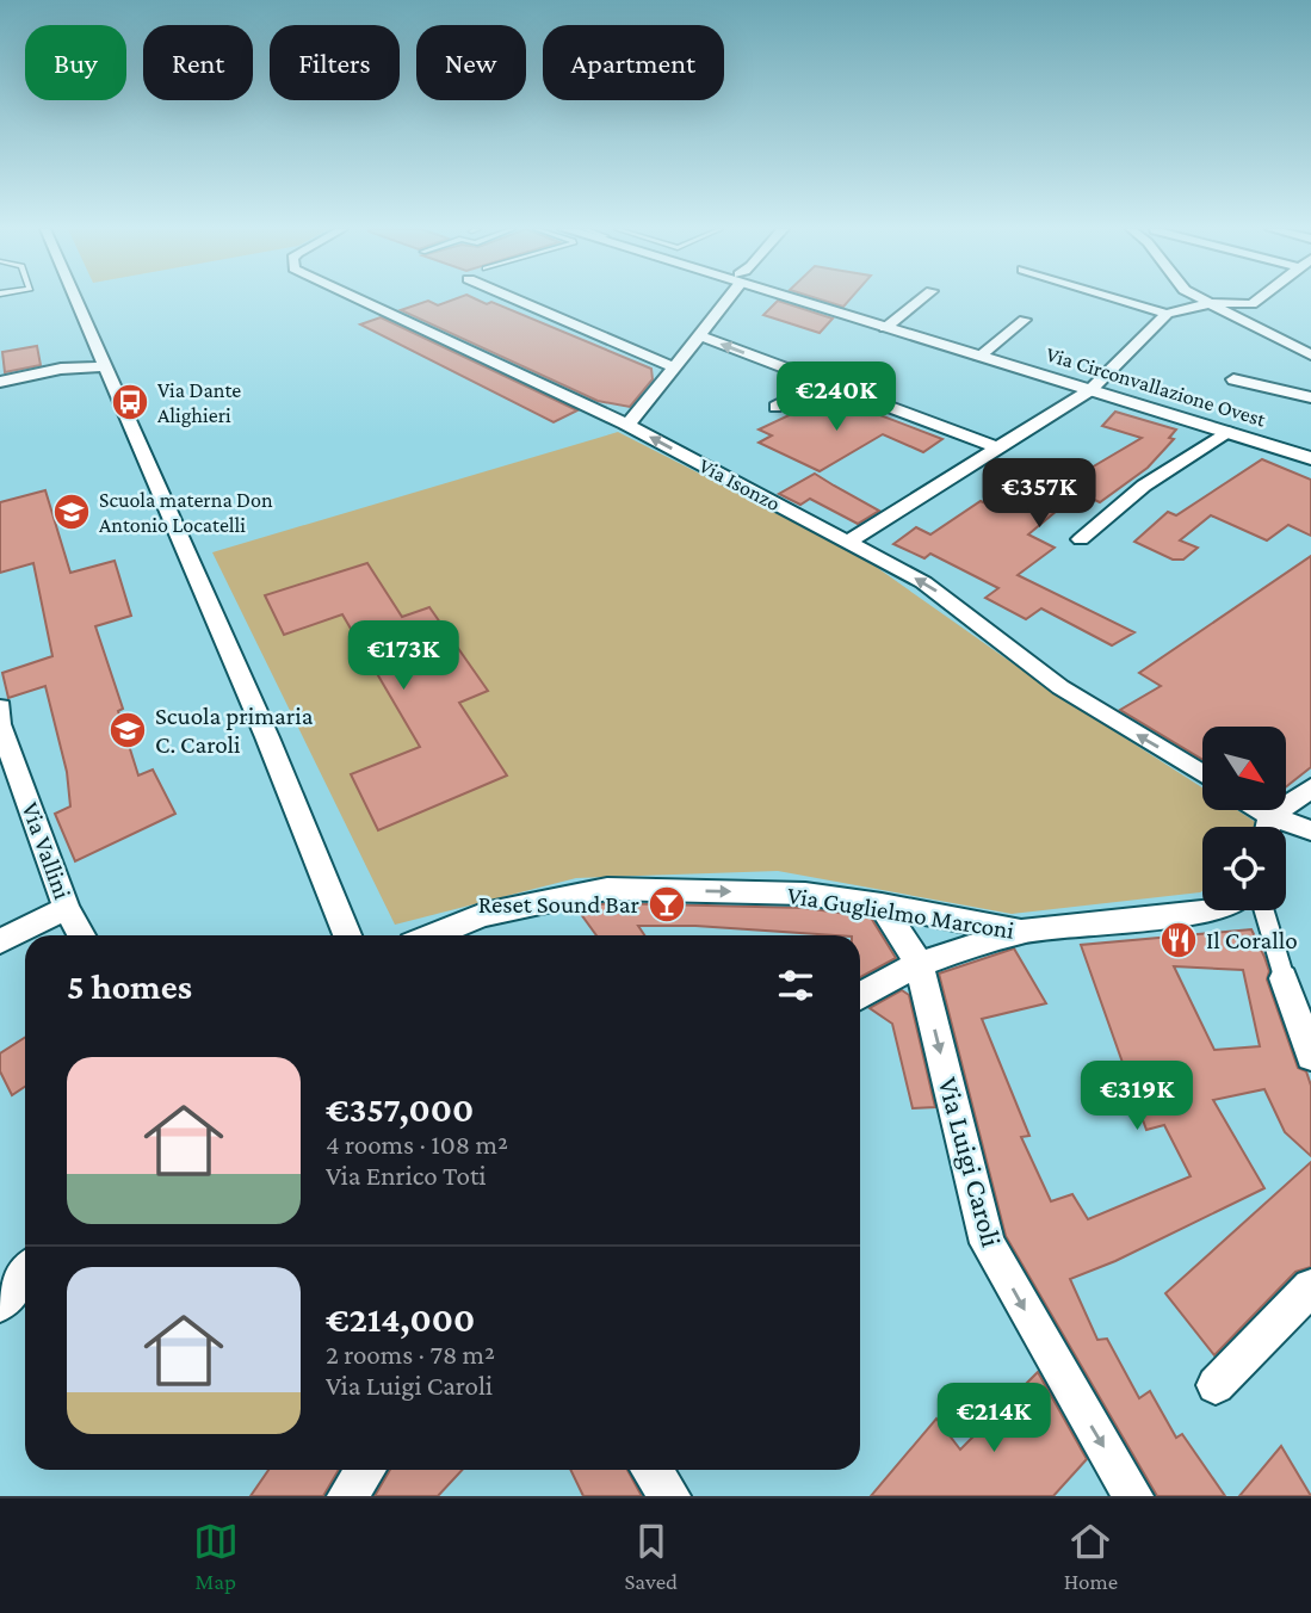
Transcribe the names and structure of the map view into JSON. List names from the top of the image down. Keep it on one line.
{"streets":{"street":["Via Circonvallazione Ovest","Via Isonzo","Via Vallini","Via Guglielmo Marconi","Via Luigi Caroli"]},"crossings":[["Via Guglielmo Marconi","Via Luigi Caroli"]],"one_way":["Via Guglielmo Marconi","Via Luigi Caroli"],"places":{"bus stop":["Via Dante Alighieri"],"school or university":["Scuola materna Don Antonio Locatelli","Scuola primaria C. Caroli"],"bar":["Reset Sound Bar"],"restaurant":["Il Corallo"]},"north":"bottom right","page":{"chip":["Buy","Rent","Filters","New","Apartment"],"price":["€240K","€357K","€173K","€319K","€214K"],"heading":"5 homes","list":[{"name":"€357,000","note":"4 rooms · 108 m² · Via Enrico Toti"},{"name":"€214,000","note":"2 rooms · 78 m² · Via Luigi Caroli"}],"tabs":["Map","Saved","Home"]}}
